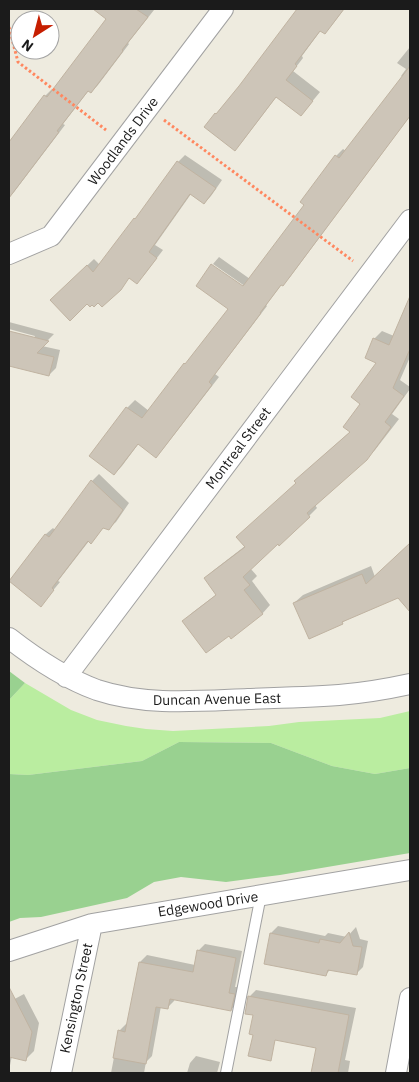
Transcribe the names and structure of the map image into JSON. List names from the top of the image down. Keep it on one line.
{"streets":{"street":["Woodlands Drive","Montreal Street","Duncan Avenue East","Edgewood Drive","Kensington Street"]},"crossings":[["Montreal Street","Duncan Avenue East"],["Edgewood Drive","Kensington Street"]],"north":"bottom left"}
